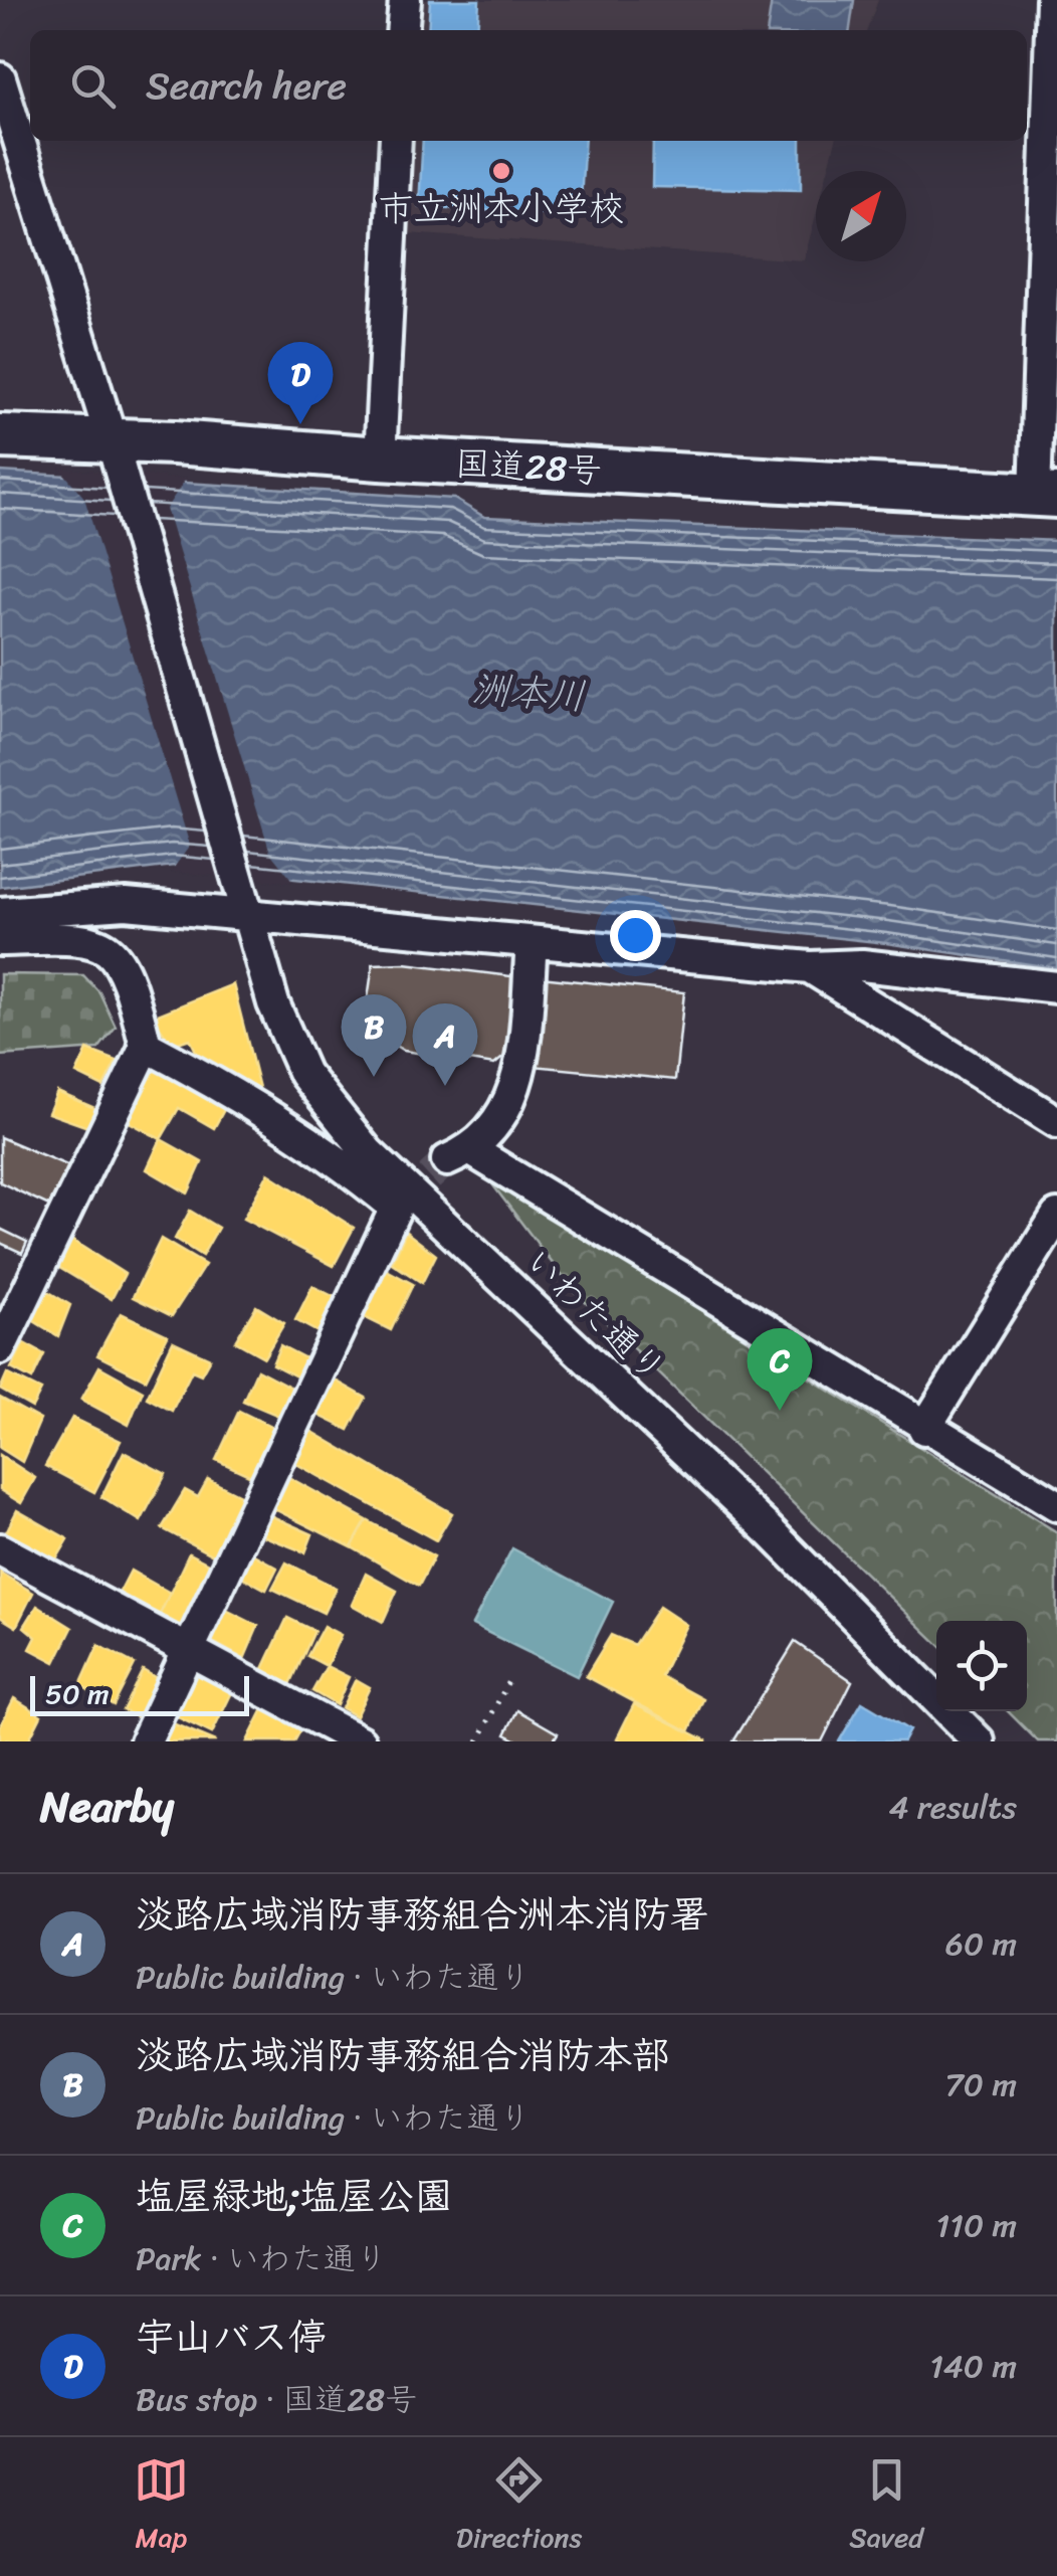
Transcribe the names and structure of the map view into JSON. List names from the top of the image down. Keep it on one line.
{"streets":{"highway":["国道28号"],"street":["いわた通り"]},"crossings":[["国道28号","いわた通り"]],"water":["洲本川"],"places":["市立洲本小学校"],"scale_bar":"50 m","north":"top right","page":{"search":"Search here","pins":["D","B","A","C"],"scale":"50 m","heading":["Nearby","4 results"],"list":[{"mark":"A","name":"淡路広域消防事務組合洲本消防署","note":"Public building · いわた通り","value":"60 m"},{"mark":"B","name":"淡路広域消防事務組合消防本部","note":"Public building · いわた通り","value":"70 m"},{"mark":"C","name":"塩屋緑地;塩屋公園","note":"Park · いわた通り","value":"110 m"},{"mark":"D","name":"宇山バス停","note":"Bus stop · 国道28号","value":"140 m"}],"nav":["Map","Directions","Saved"]}}
